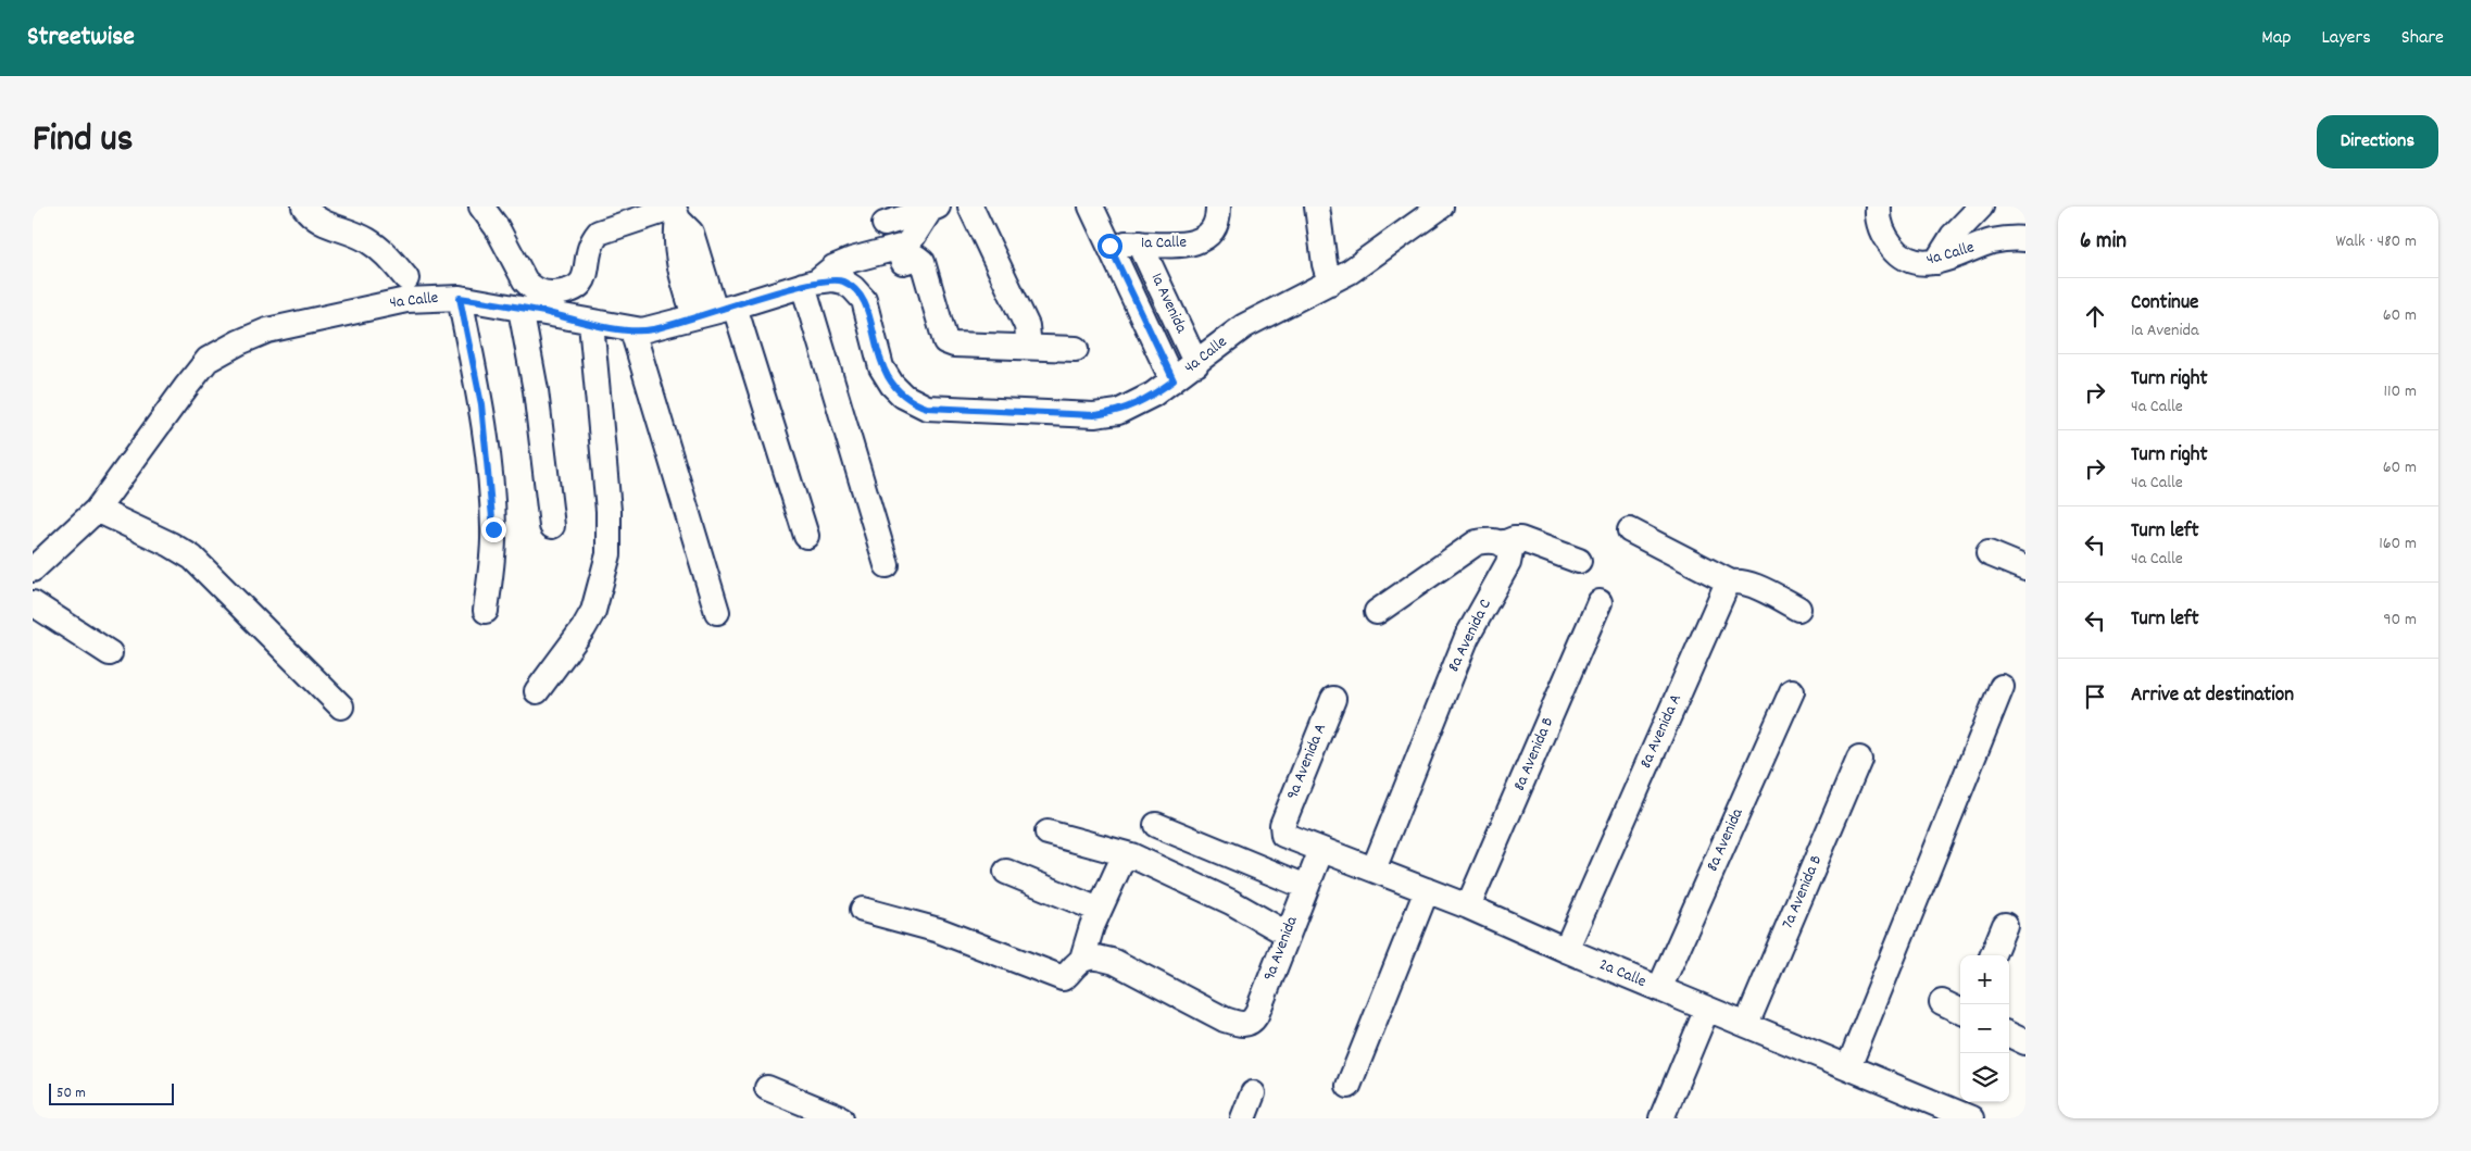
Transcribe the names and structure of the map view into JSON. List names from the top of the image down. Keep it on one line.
{"streets":{"street":["1a Calle","4a Calle","1a Avenida","8a Avenida C","8a Avenida A","8a Avenida B","9a Avenida A","8a Avenida","7a Avenida B","9a Avenida","2a Calle"]},"crossings":[["1a Calle","1a Avenida"],["4a Calle","1a Avenida"],["8a Avenida C","2a Calle"],["8a Avenida A","2a Calle"],["8a Avenida B","2a Calle"],["9a Avenida A","2a Calle"],["8a Avenida","2a Calle"],["7a Avenida B","2a Calle"],["9a Avenida","2a Calle"]],"scale_bar":"50 m","page":{"header":"Streetwise","nav":["Map","Layers","Share"],"title":"Find us","buttons":"Directions","heading":["6 min","Walk · 480 m"],"list":[["Continue","1a Avenida","60 m"],["Turn right","4a Calle","110 m"],["Turn right","4a Calle","60 m"],["Turn left","4a Calle","160 m"],["Turn left","90 m"],"Arrive at destination"],"map_buttons":["+","−"],"scale":"50 m"}}
